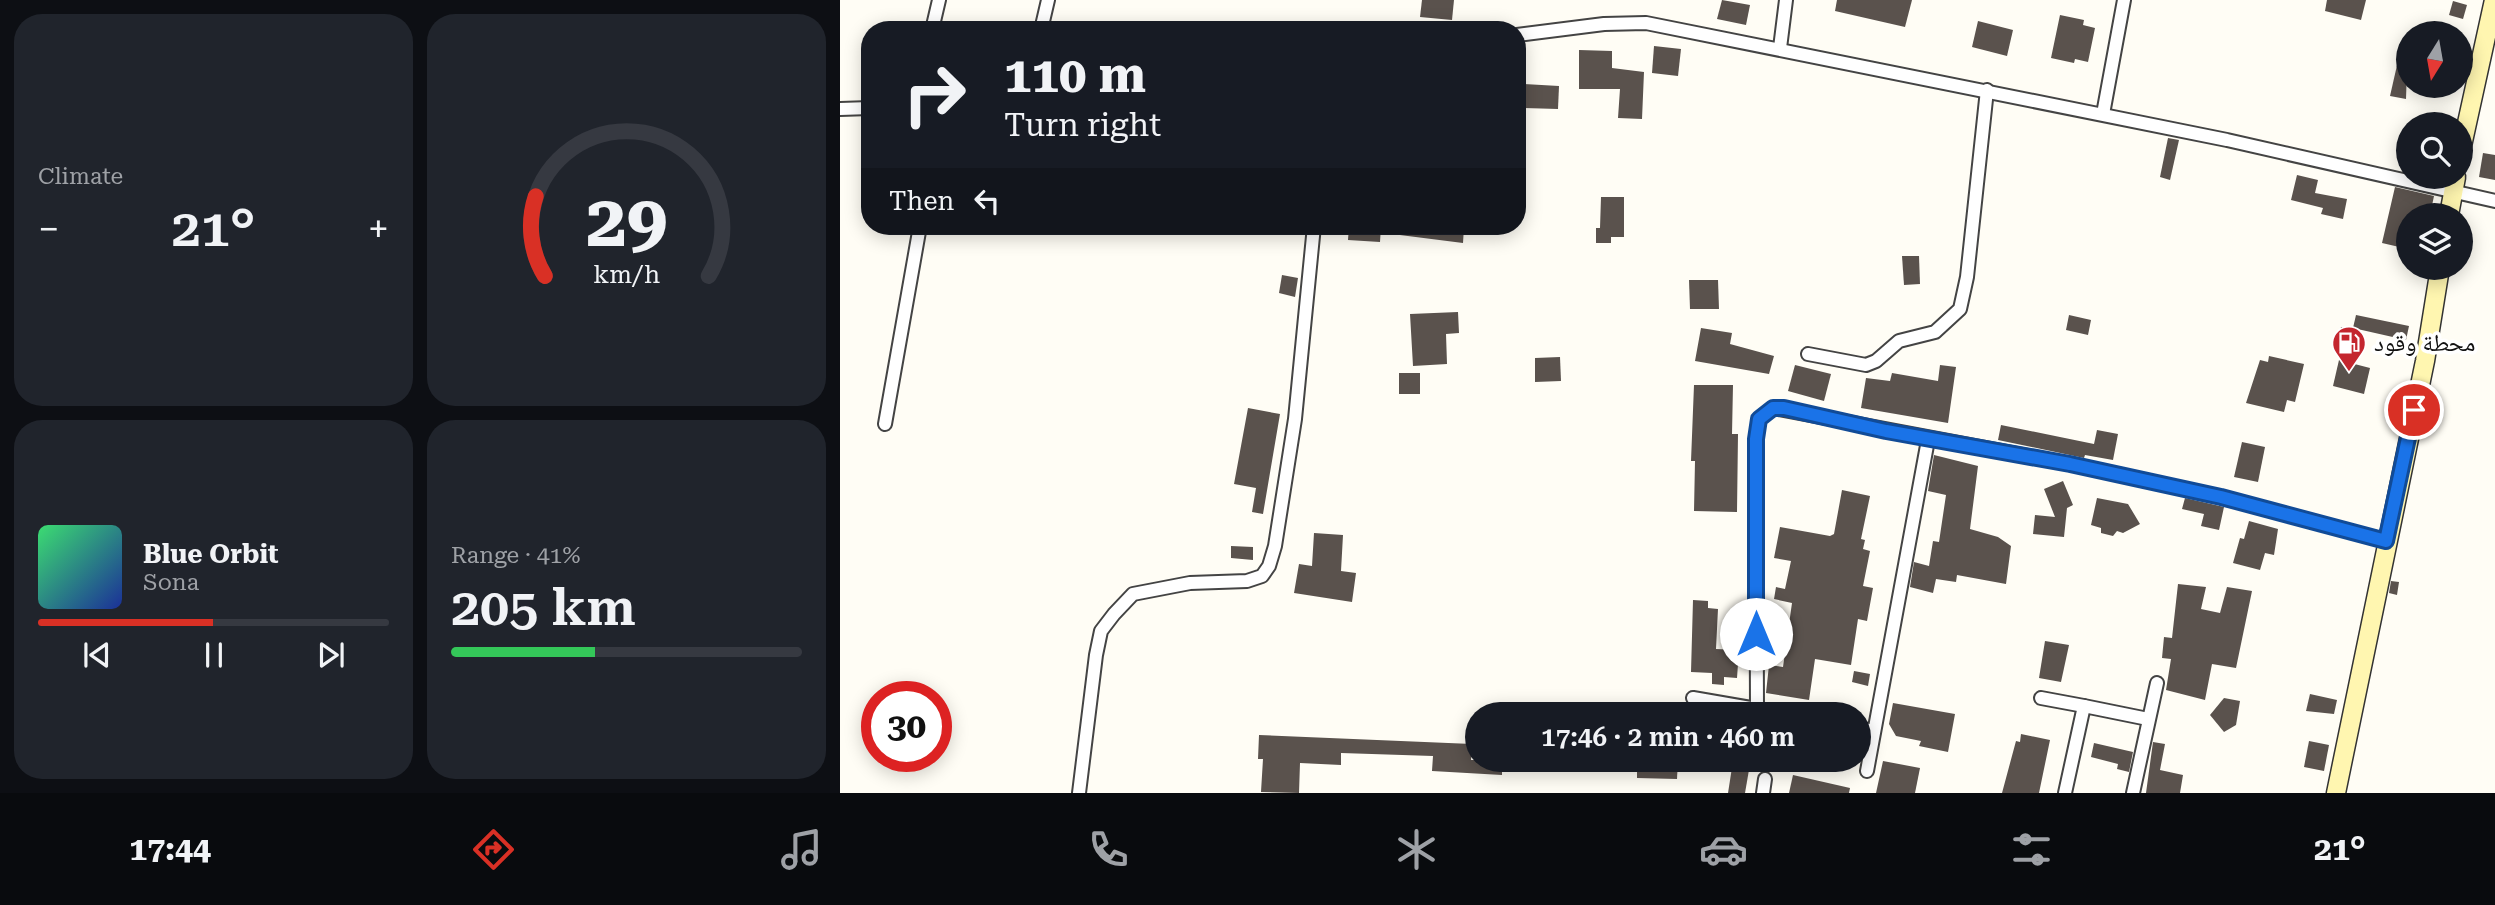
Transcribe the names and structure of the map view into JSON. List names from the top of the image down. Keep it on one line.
{"places":{"fuel station":["محطة وقود"]},"north":"bottom","page":{"tile":["Climate",["Range · 41%","205 km"]],"turn":["110 m","Turn right"],"then":"Then","heat":["−","21°","+"],"song":["Blue Orbit","Sona"],"limit":"30","trip":"17:46 · 2 min · 460 m","tabs":["17:44","21°"],"gauge":["29","km/h"]}}
